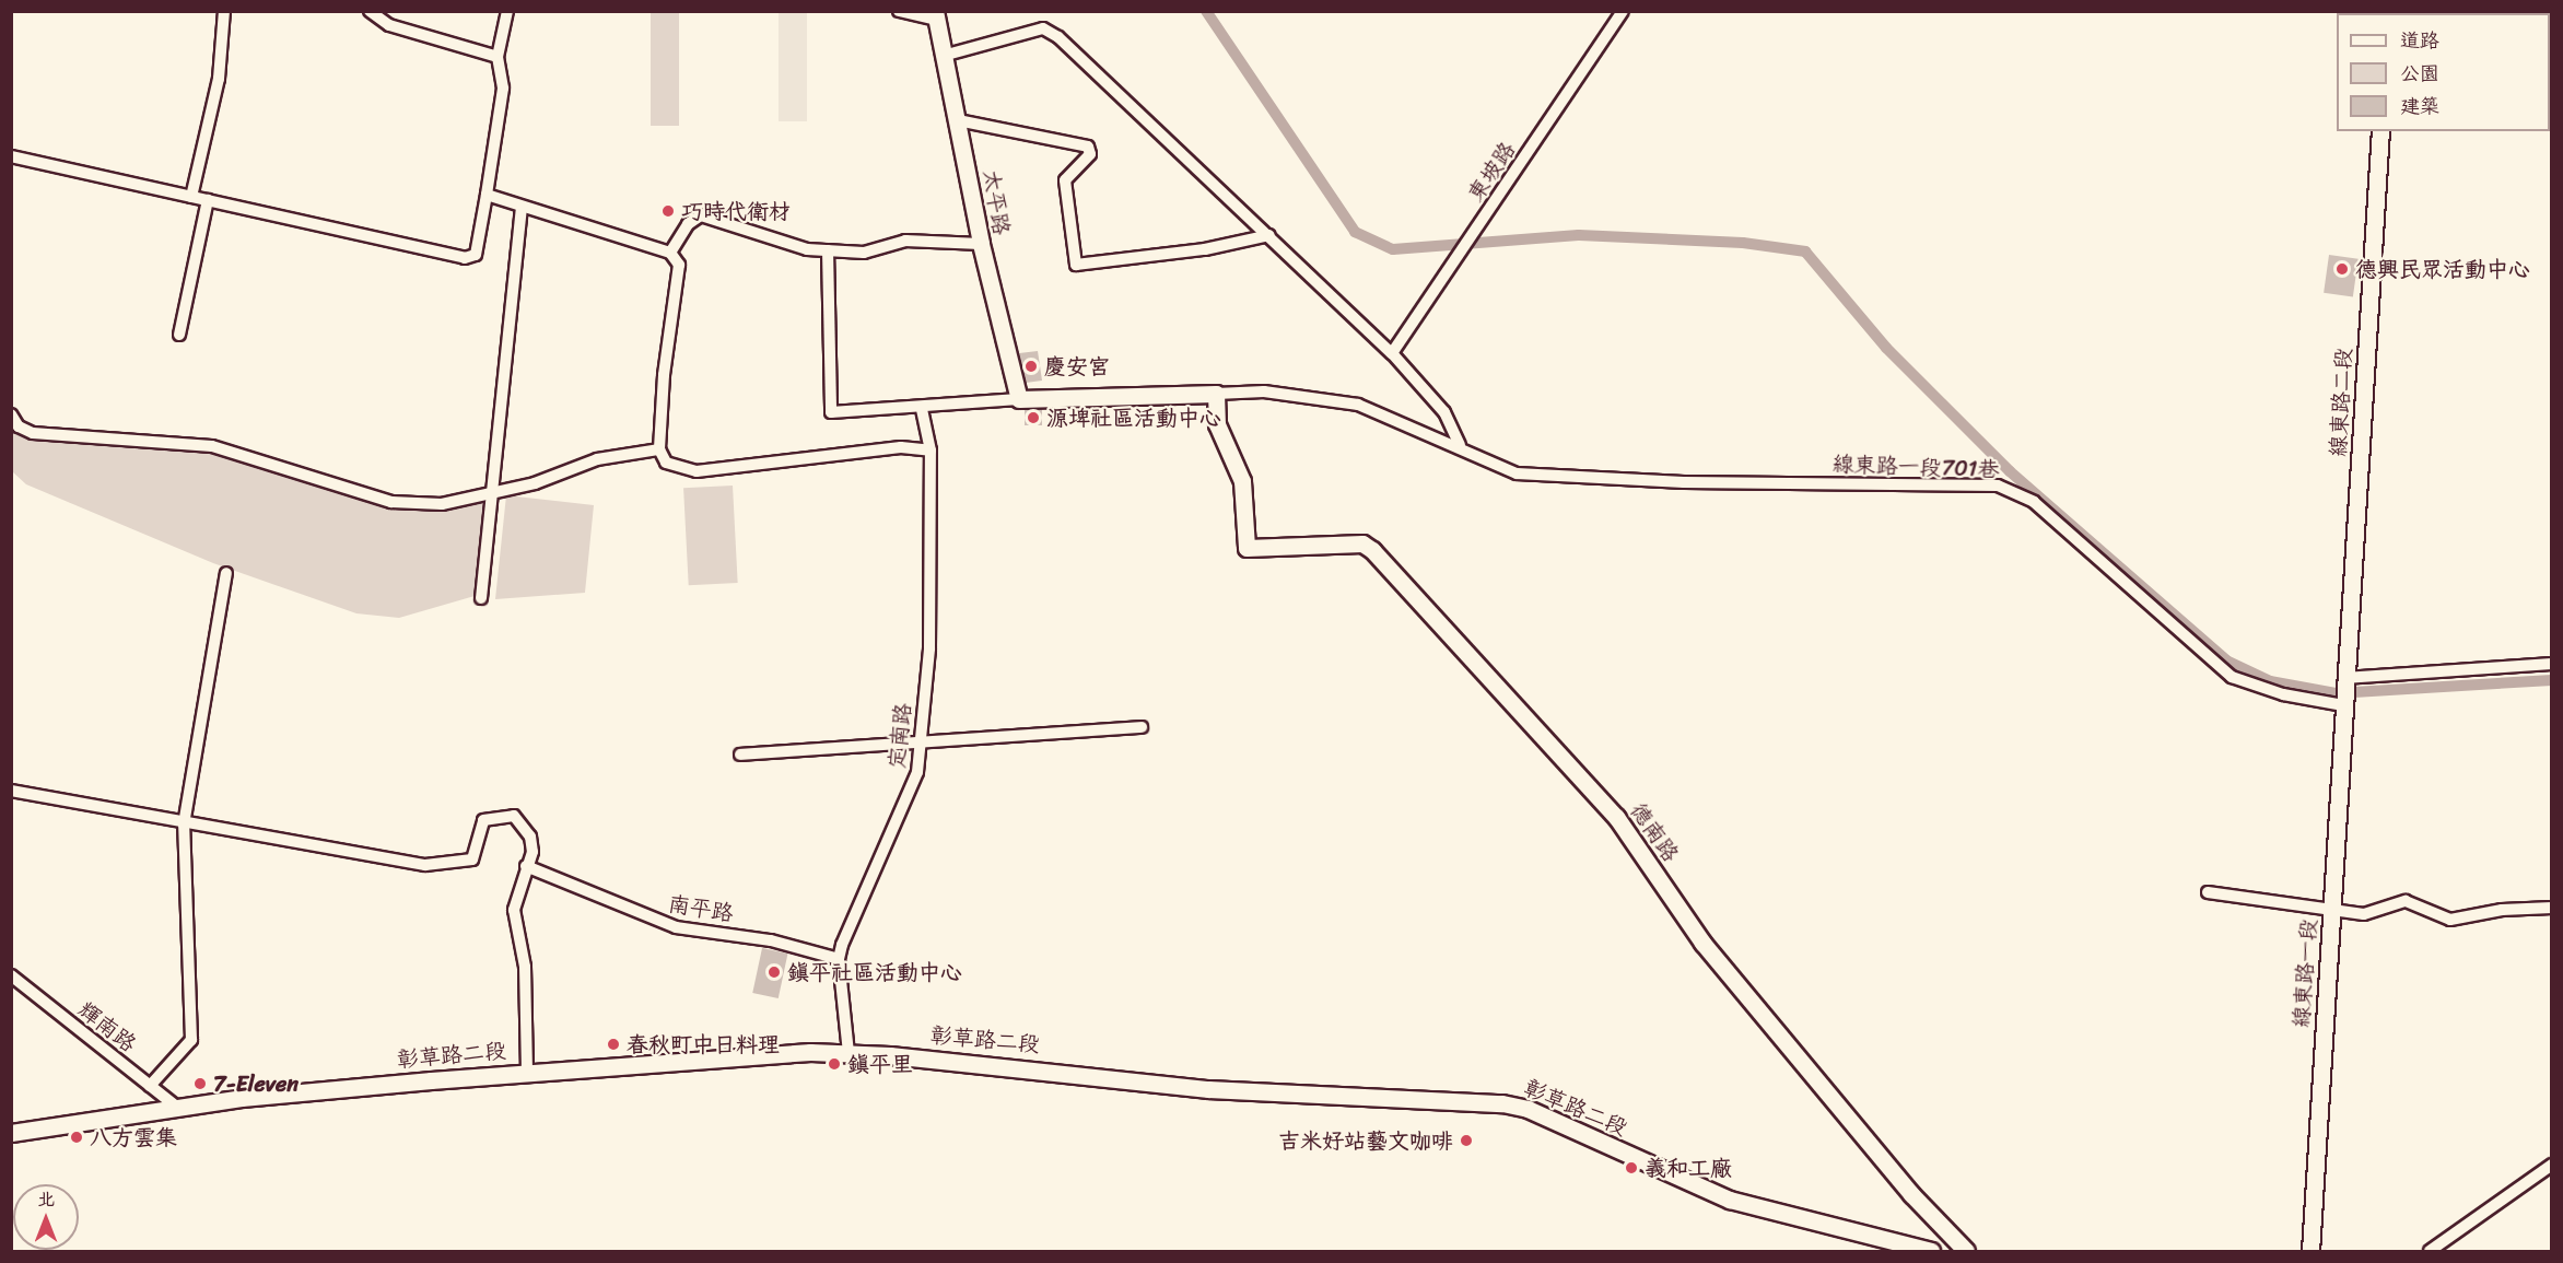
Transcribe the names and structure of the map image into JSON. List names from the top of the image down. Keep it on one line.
{"streets":{"street":["東坡路","太平路","線東路二段","線東路一段701巷","定南路","德南路","南平路","線東路一段","輝南路","彰草路二段"]},"crossings":[["線東路二段","線東路一段701巷"],["線東路二段","線東路一段"],["線東路一段701巷","德南路"],["線東路一段701巷","線東路一段"],["定南路","南平路"],["定南路","彰草路二段"],["輝南路","彰草路二段"]],"places":["巧時代衛材","德興民眾活動中心","慶安宮","源埤社區活動中心","鎮平社區活動中心","春秋町中日料理","鎮平里","7-Eleven","八方雲集","吉米好站藝文咖啡","義和工廠"],"legend":["道路","公園","建築"],"north":"top"}
